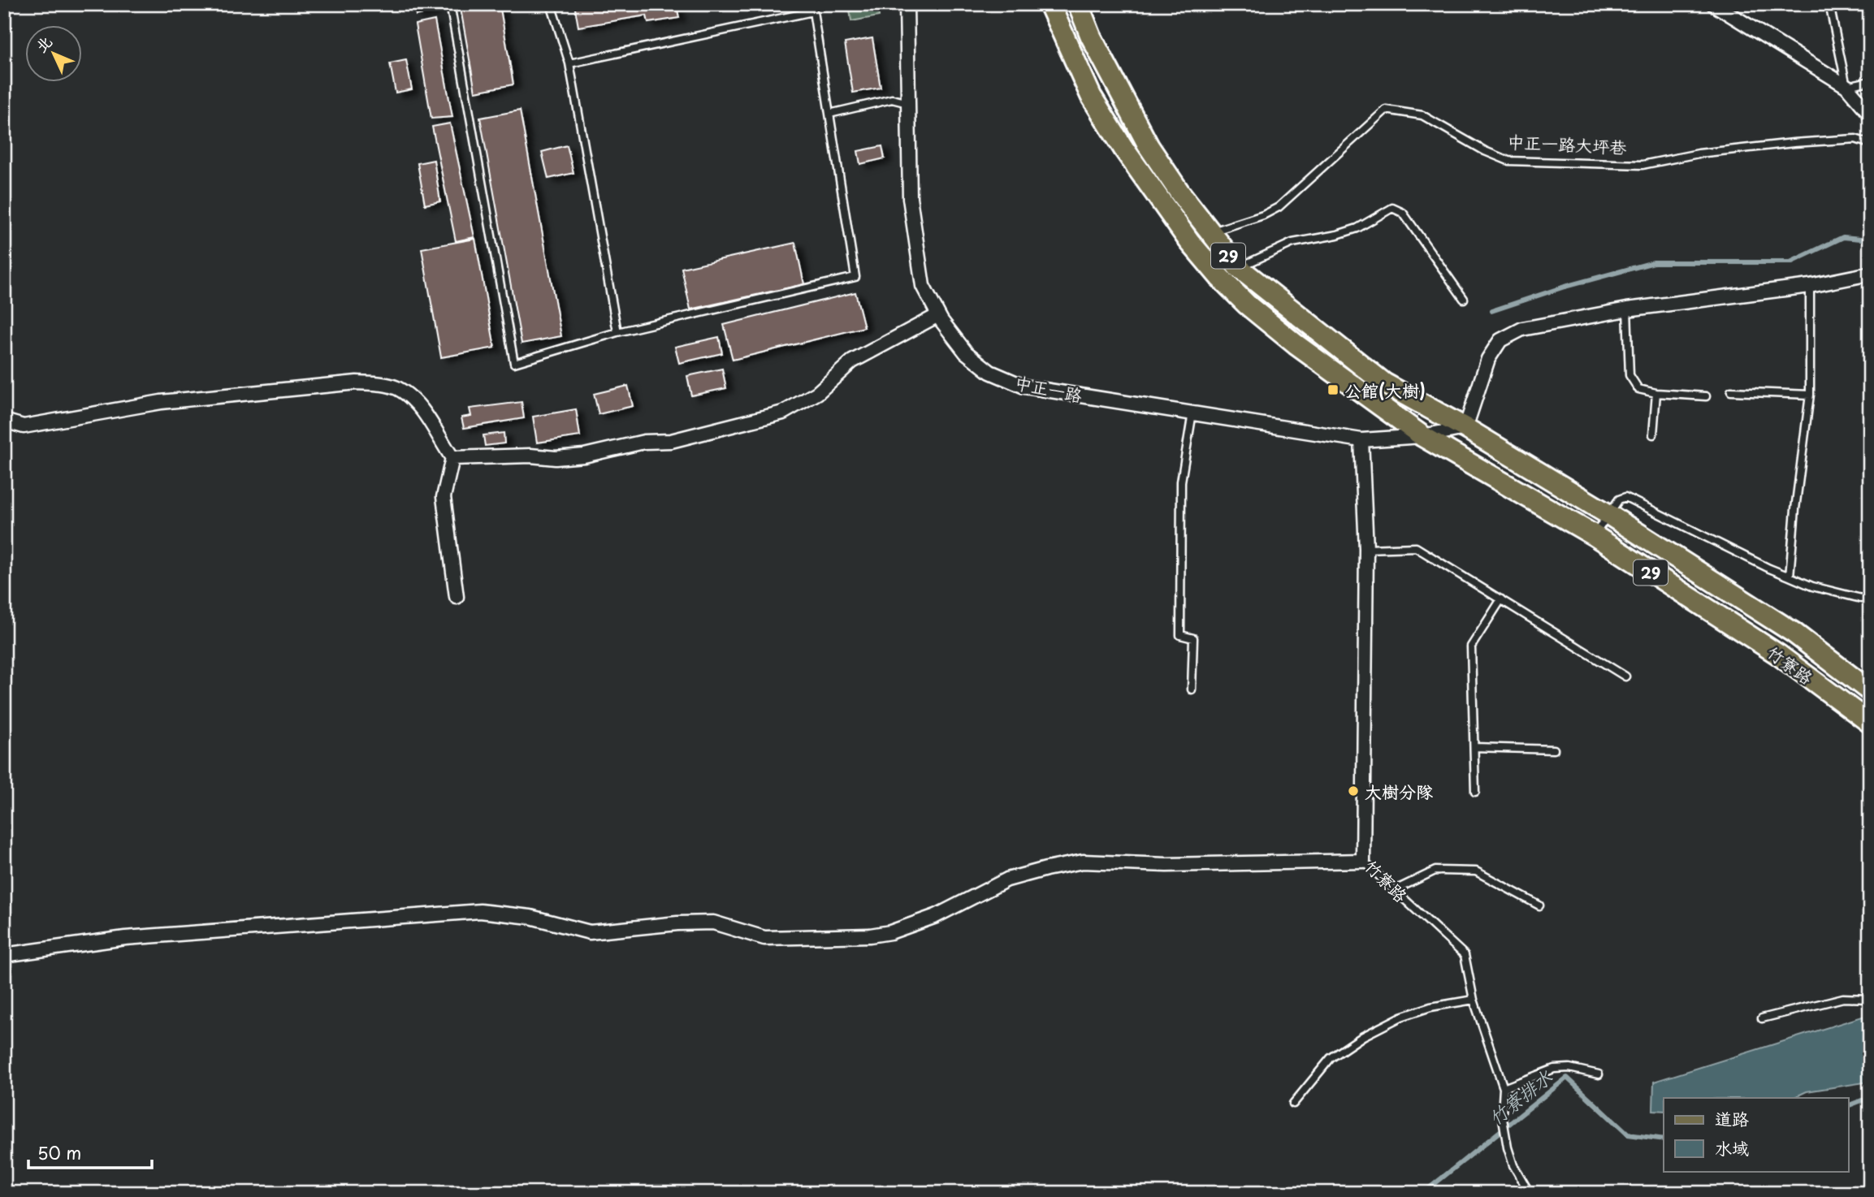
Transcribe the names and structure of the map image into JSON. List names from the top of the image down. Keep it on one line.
{"streets":{"main road":["29","竹寮路"],"street":["中正一路"],"lane":["中正一路大坪巷"]},"crossings":[["中正一路大坪巷","29"],["29","竹寮路"],["中正一路","竹寮路"]],"water":["竹寮排水"],"places":{"transit":["公館(大樹)"],"other":["大樹分隊"]},"legend":["道路","水域"],"scale_bar":"50 m","north":"top left"}
